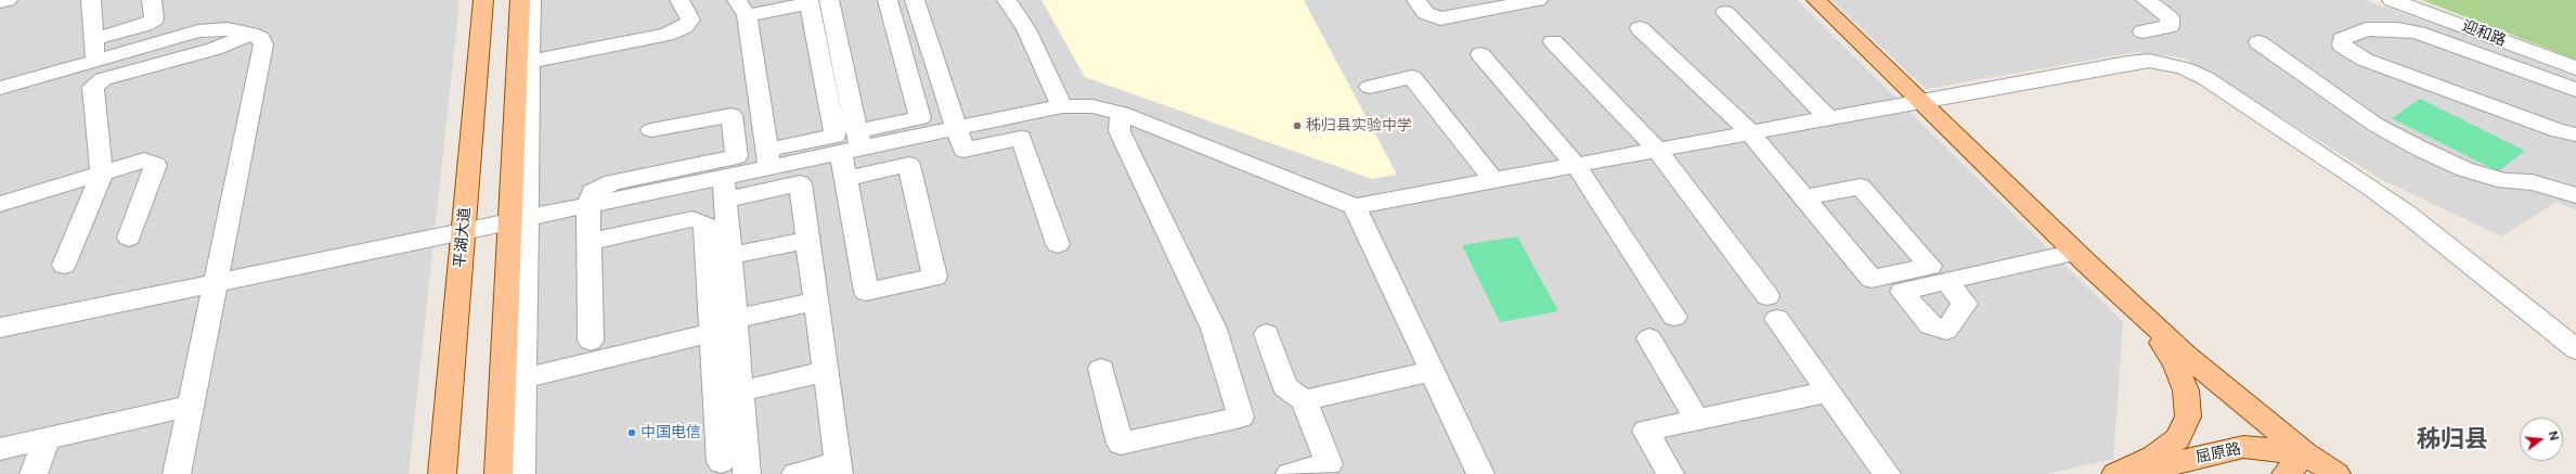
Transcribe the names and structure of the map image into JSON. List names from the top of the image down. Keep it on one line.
{"streets":{"main road":["平湖大道","屈原路"],"street":["迎和路"]},"districts":["秭归县"],"places":["秭归县实验中学","中国电信"],"north":"right"}
